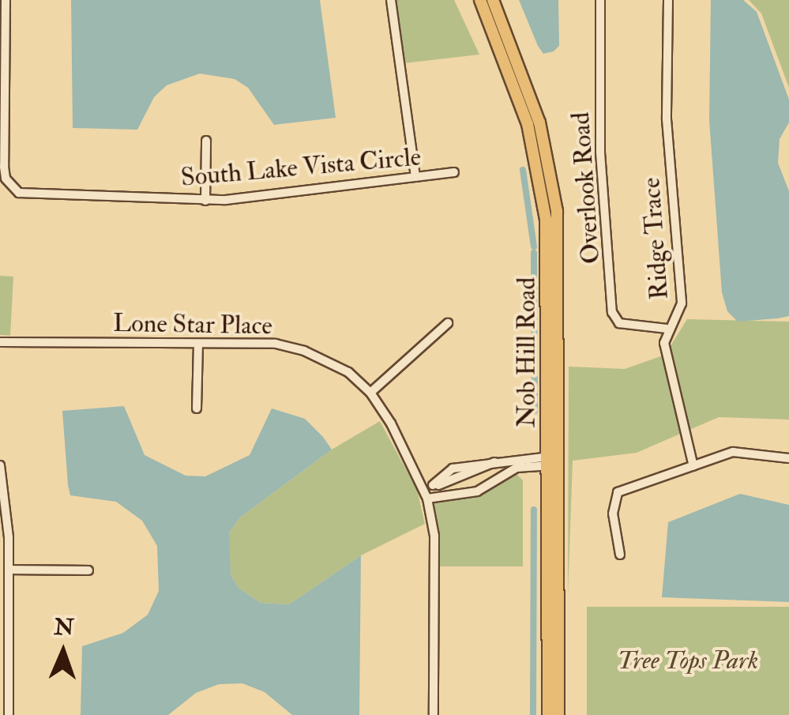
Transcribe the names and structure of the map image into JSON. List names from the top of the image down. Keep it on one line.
{"streets":{"main road":["Nob Hill Road"],"street":["South Lake Vista Circle","Overlook Road","Ridge Trace","Lone Star Place"]},"crossings":[["Overlook Road","Ridge Trace"]],"parks":["Tree Tops Park"],"north":"top"}
